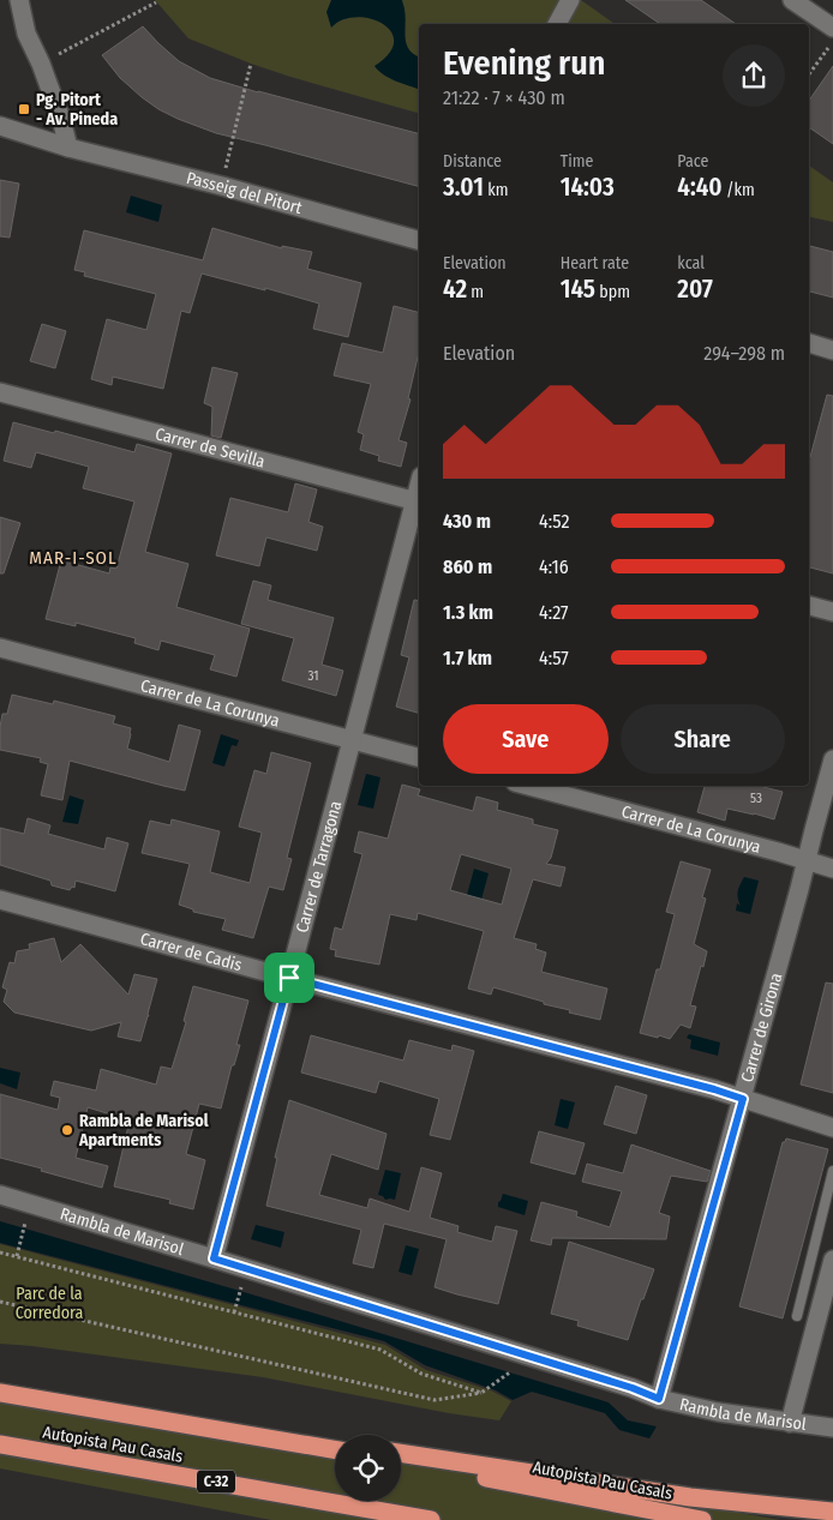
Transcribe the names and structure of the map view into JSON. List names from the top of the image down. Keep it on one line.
{"streets":{"highway":["Autopista Pau Casals","C-32"],"street":["Passeig del Pitort","Carrer de Sevilla","Carrer de La Corunya","Carrer de Tarragona","Carrer de Cadis","Carrer de Girona","Rambla de Marisol"]},"crossings":[["Carrer de Sevilla","Carrer de Tarragona"],["Carrer de La Corunya","Carrer de Tarragona"],["Carrer de La Corunya","Carrer de Girona"],["Carrer de Tarragona","Carrer de Cadis"],["Carrer de Tarragona","Rambla de Marisol"],["Carrer de Cadis","Carrer de Girona"],["Carrer de Girona","Rambla de Marisol"]],"districts":["MAR-I-SOL"],"parks":["Parc de la Corredora"],"places":{"transit":["Pg. Pitort - Av. Pineda"],"other":["Rambla de Marisol Apartments"]},"house_numbers":["31","53"],"page":{"heading":["Evening run","21:22 · 7 × 430 m"],"stats":[["Distance","3.01 km"],["Time","14:03"],["Pace","4:40 /km"],["Elevation","42 m"],["Heart rate","145 bpm"],["kcal","207"]],"chart":["Elevation","294–298 m"],"list":[{"name":"430 m","note":"4:52"},{"name":"860 m","note":"4:16"},{"name":"1.3 km","note":"4:27"},{"name":"1.7 km","note":"4:57"}],"buttons":["Save","Share"]}}
